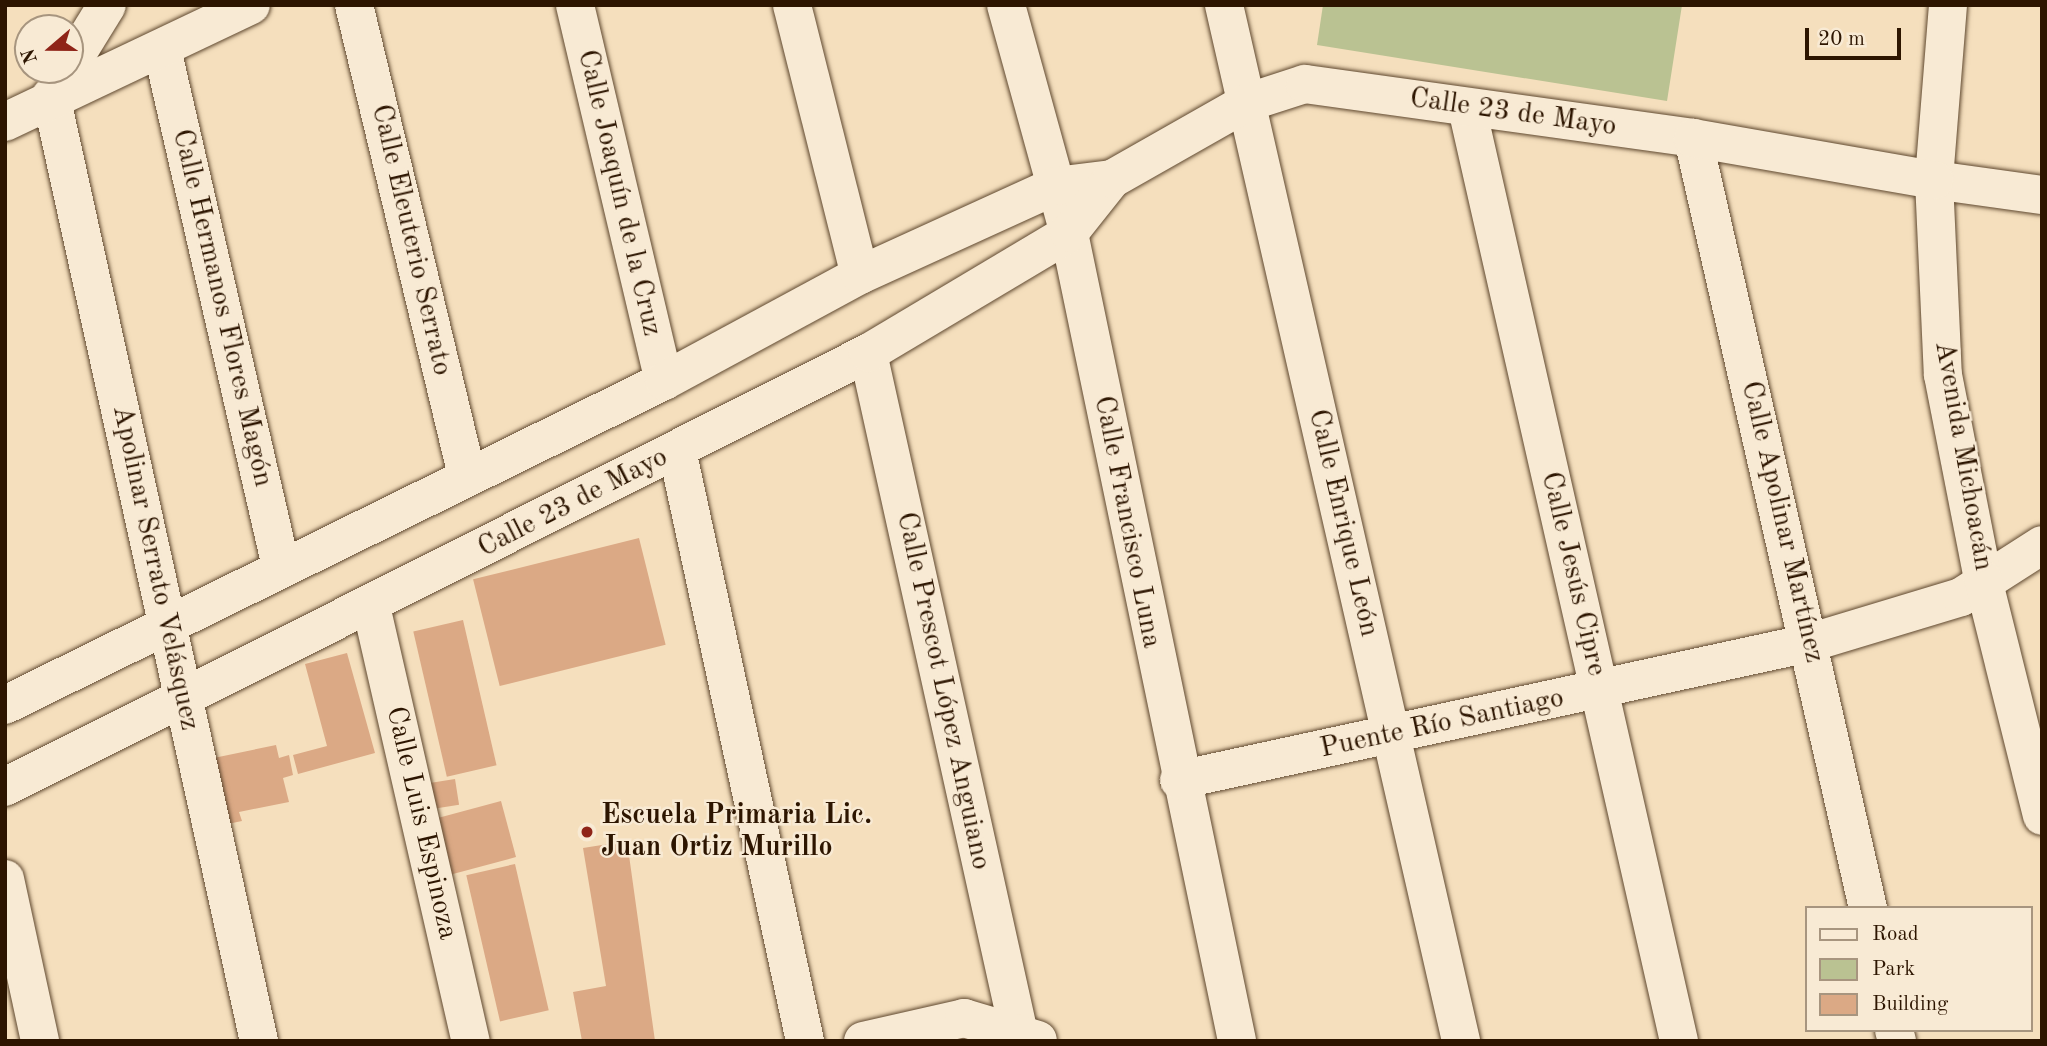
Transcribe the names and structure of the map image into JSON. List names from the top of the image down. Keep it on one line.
{"streets":{"street":["Calle 23 de Mayo","Calle Joaquín de la Cruz","Calle Eleuterio Serrato","Calle Hermanos Flores Magón","Avenida Michoacán","Calle Francisco Luna","Calle Apolinar Martínez","Calle Enrique León","Apolinar Serrato Velásquez","Calle Jesús Cipre","Calle Prescot López Anguiano","Puente Río Santiago","Calle Luis Espinoza"]},"crossings":[["Calle 23 de Mayo","Calle Joaquín de la Cruz"],["Calle 23 de Mayo","Calle Eleuterio Serrato"],["Calle 23 de Mayo","Calle Hermanos Flores Magón"],["Calle 23 de Mayo","Avenida Michoacán"],["Calle 23 de Mayo","Calle Francisco Luna"],["Calle 23 de Mayo","Calle Apolinar Martínez"],["Calle 23 de Mayo","Calle Enrique León"],["Calle 23 de Mayo","Apolinar Serrato Velásquez"],["Calle 23 de Mayo","Calle Jesús Cipre"],["Calle 23 de Mayo","Calle Prescot López Anguiano"],["Calle 23 de Mayo","Calle Luis Espinoza"],["Avenida Michoacán","Puente Río Santiago"],["Calle Francisco Luna","Puente Río Santiago"],["Calle Apolinar Martínez","Puente Río Santiago"],["Calle Enrique León","Puente Río Santiago"],["Calle Jesús Cipre","Puente Río Santiago"]],"places":["Escuela Primaria Lic. Juan Ortiz Murillo"],"legend":["Road","Park","Building"],"scale_bar":"20 m","north":"left"}
